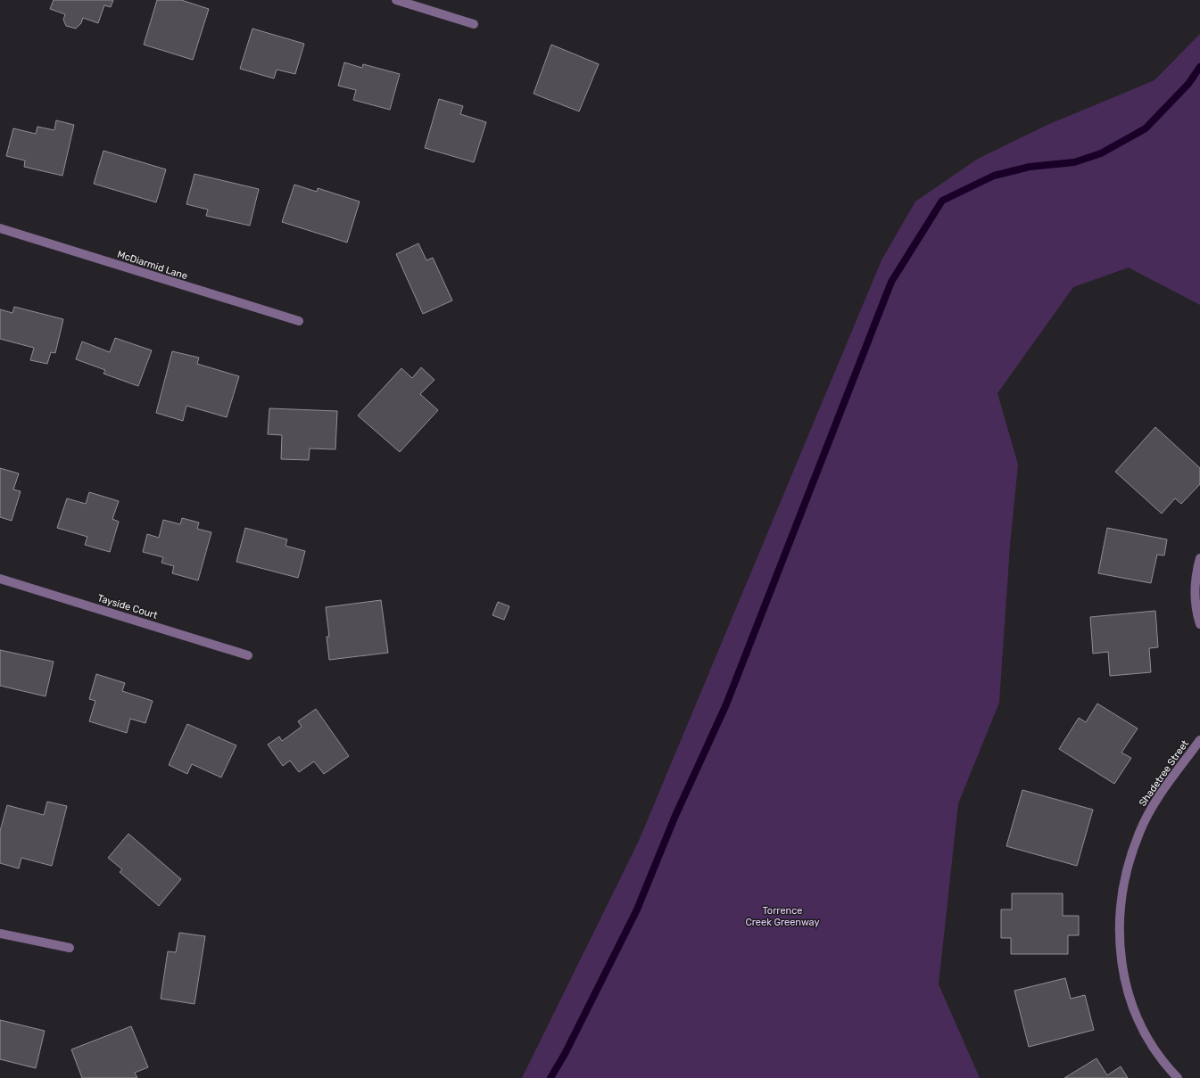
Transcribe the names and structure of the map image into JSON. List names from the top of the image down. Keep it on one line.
{"streets":{"street":["McDiarmid Lane","Tayside Court","Shadetree Street"]},"parks":["Torrence Creek Greenway"]}
